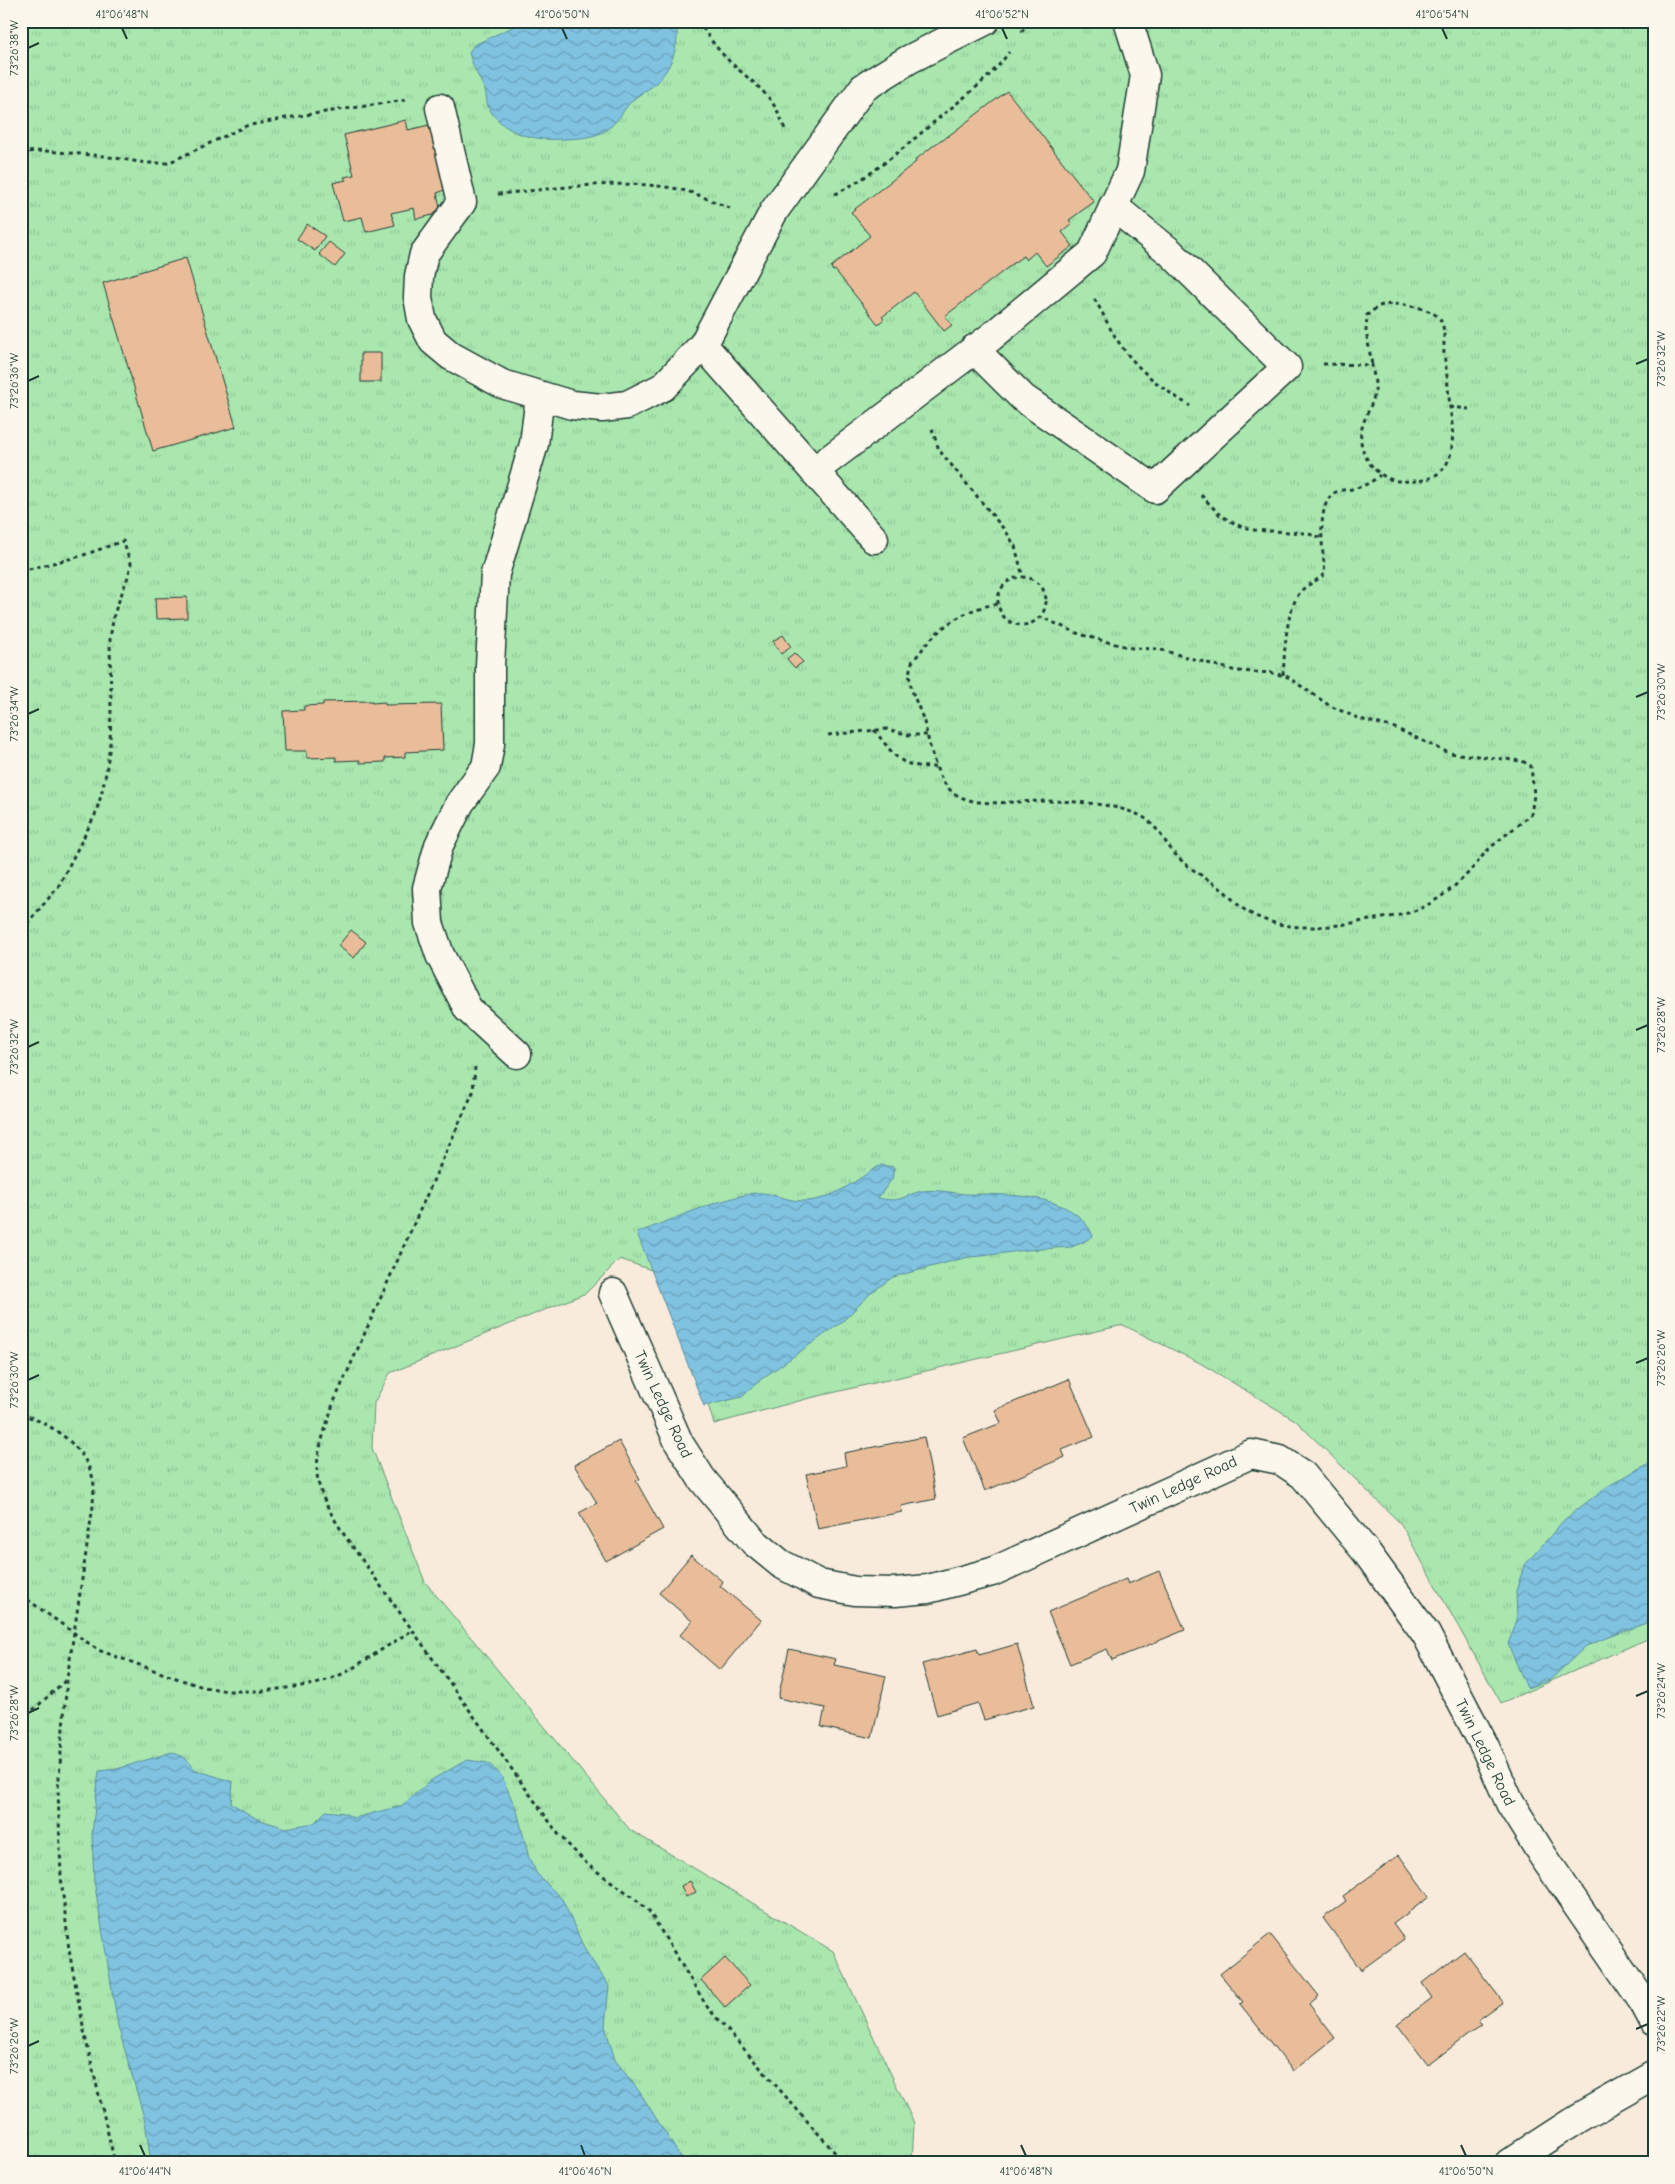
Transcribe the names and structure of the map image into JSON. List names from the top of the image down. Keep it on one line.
{"streets":{"street":["Twin Ledge Road"]},"coordinates":["41°06'48\"N","41°06'50\"N","41°06'52\"N","41°06'54\"N","73°26'38\"W","73°26'32\"W","73°26'36\"W","73°26'30\"W","73°26'34\"W","73°26'28\"W","73°26'26\"W","73°26'24\"W","73°26'22\"W","41°06'44\"N","41°06'46\"N"]}
